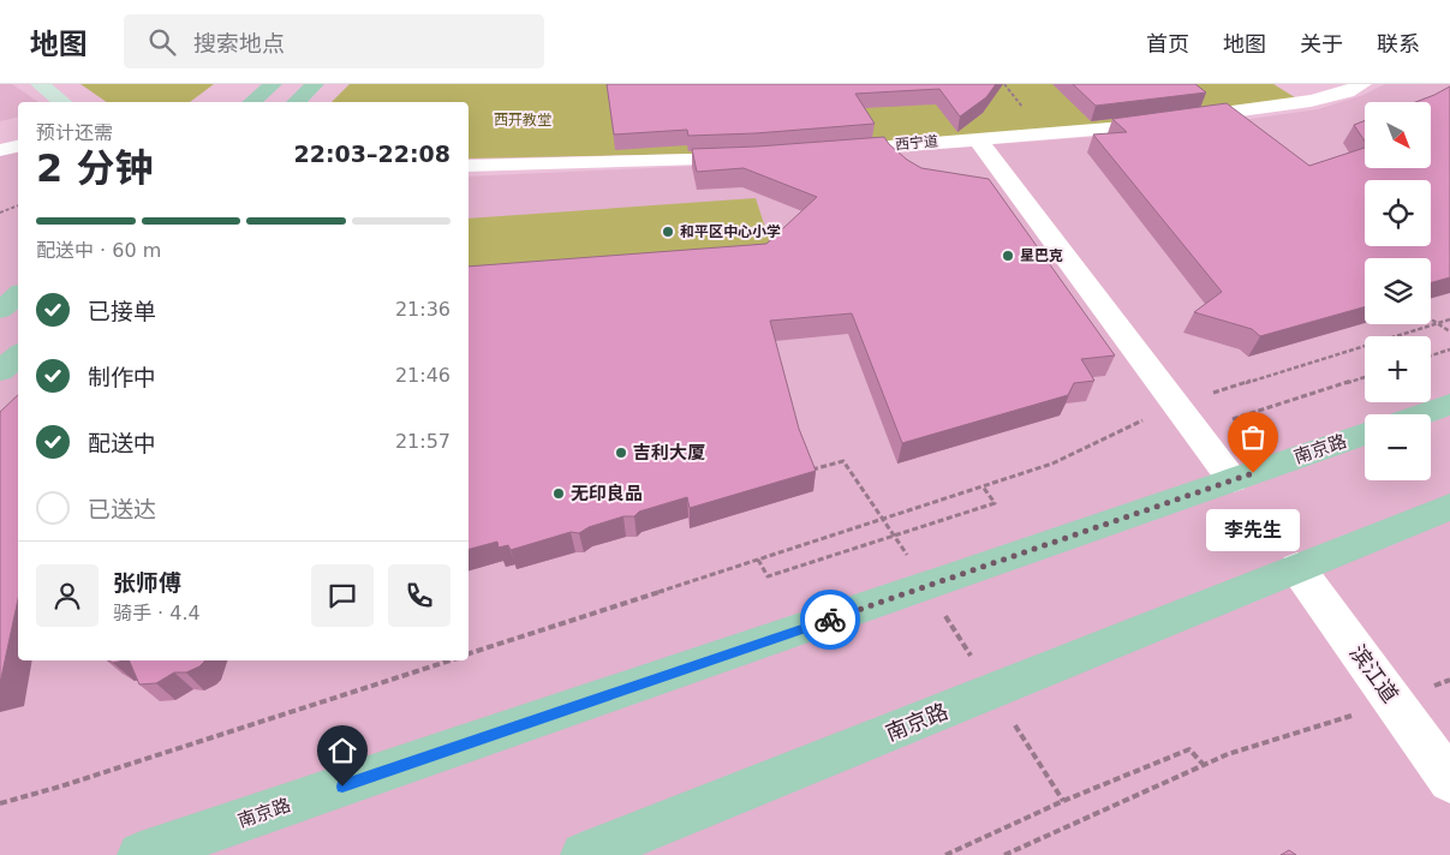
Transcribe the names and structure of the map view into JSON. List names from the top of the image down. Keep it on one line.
{"streets":{"main road":["南京路"],"street":["西宁道","滨江道"]},"crossings":[["南京路","滨江道"]],"parks":["西开教堂"],"places":["和平区中心小学","星巴克","吉利大厦","李先生","无印良品"],"north":"bottom right","page":{"header":"地图","search":"搜索地点","nav":["首页","地图","关于","联系"],"map_buttons":["+","−"],"heading":["2 分钟","预计还需","22:03–22:08"],"panel":["张师傅","骑手 · 4.4"],"bar":"配送中 · 60 m","list":[["已接单","21:36"],["制作中","21:46"],["配送中","21:57"],"已送达"],"bubble":"李先生"}}
